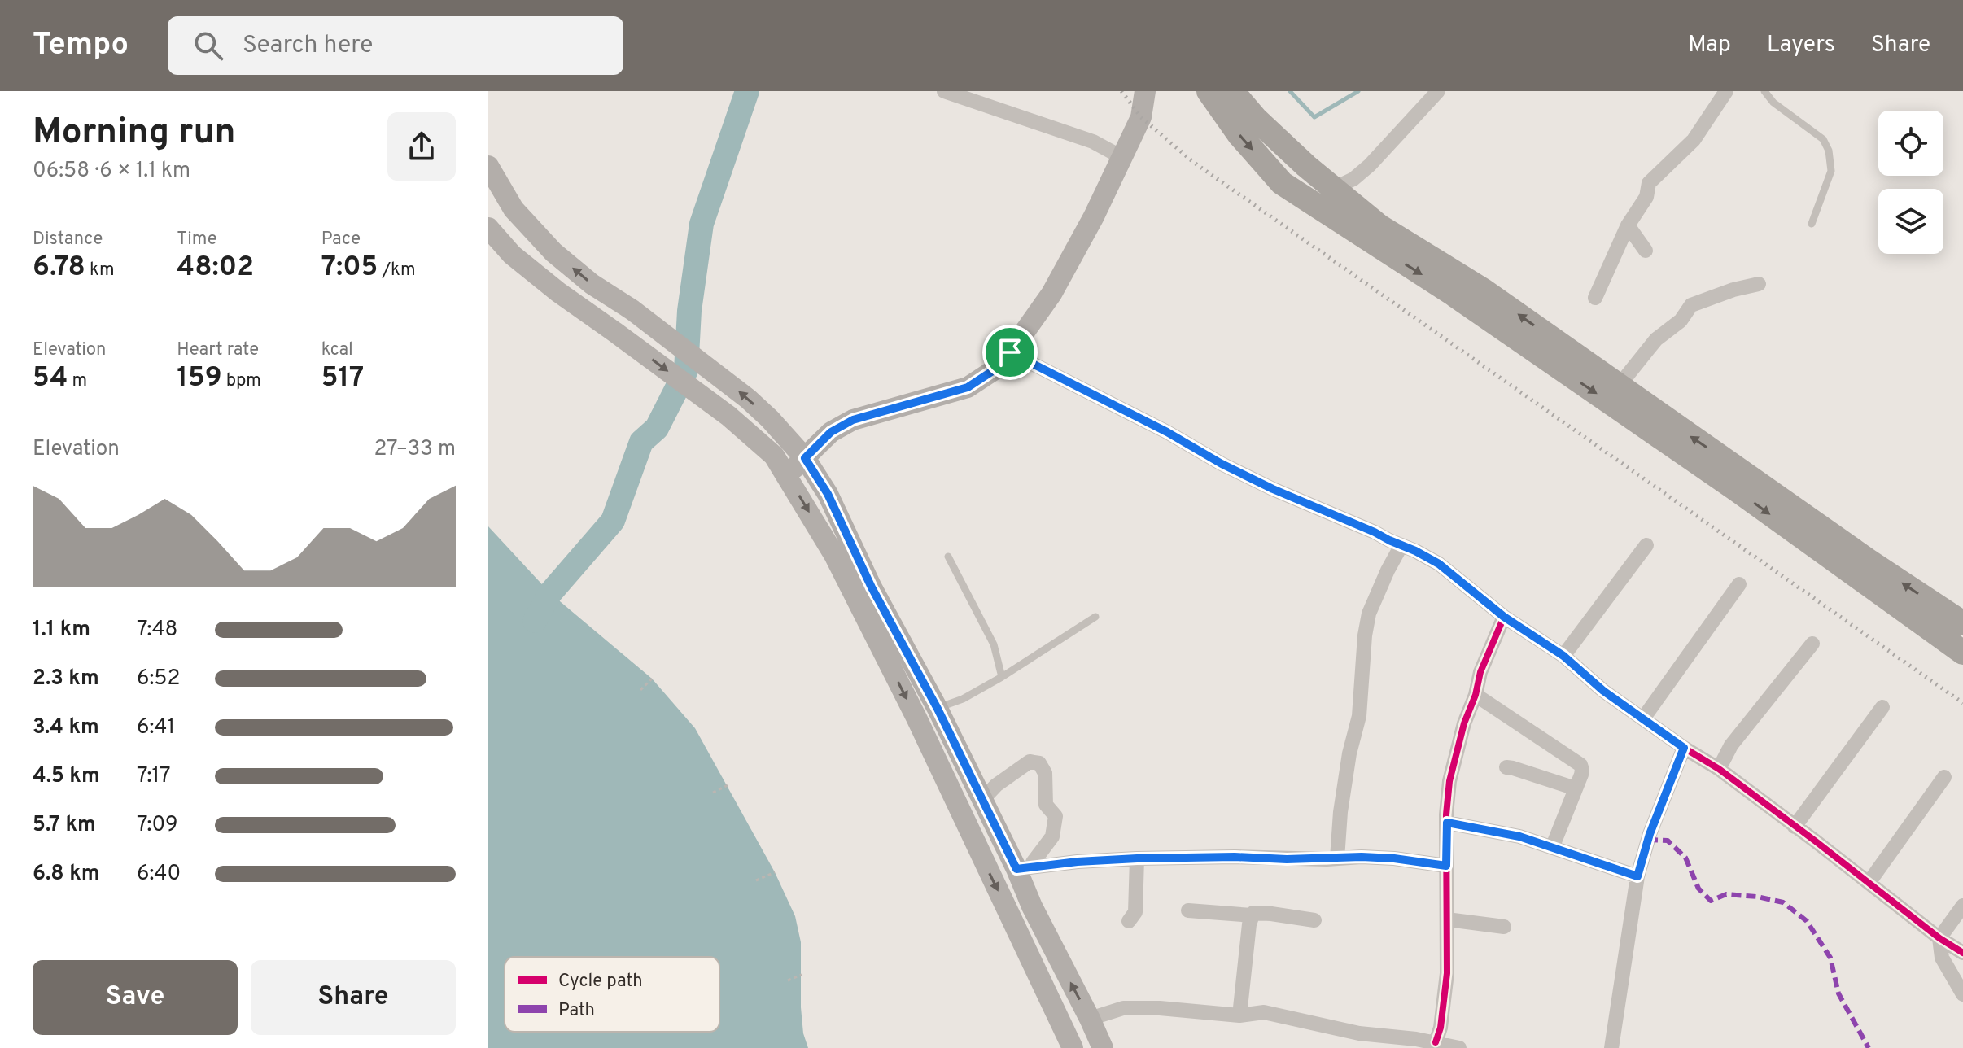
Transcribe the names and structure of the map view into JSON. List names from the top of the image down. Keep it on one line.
{"legend":["Cycle path","Path"],"page":{"header":"Tempo","search":"Search here","nav":["Map","Layers","Share"],"heading":["Morning run","06:58 · 6 × 1.1 km"],"stats":[["Distance","6.78 km"],["Time","48:02"],["Pace","7:05 /km"],["Elevation","54 m"],["Heart rate","159 bpm"],["kcal","517"]],"chart":["Elevation","27–33 m"],"list":[{"name":"1.1 km","note":"7:48"},{"name":"2.3 km","note":"6:52"},{"name":"3.4 km","note":"6:41"},{"name":"4.5 km","note":"7:17"},{"name":"5.7 km","note":"7:09"},{"name":"6.8 km","note":"6:40"}],"buttons":["Save","Share"]}}
